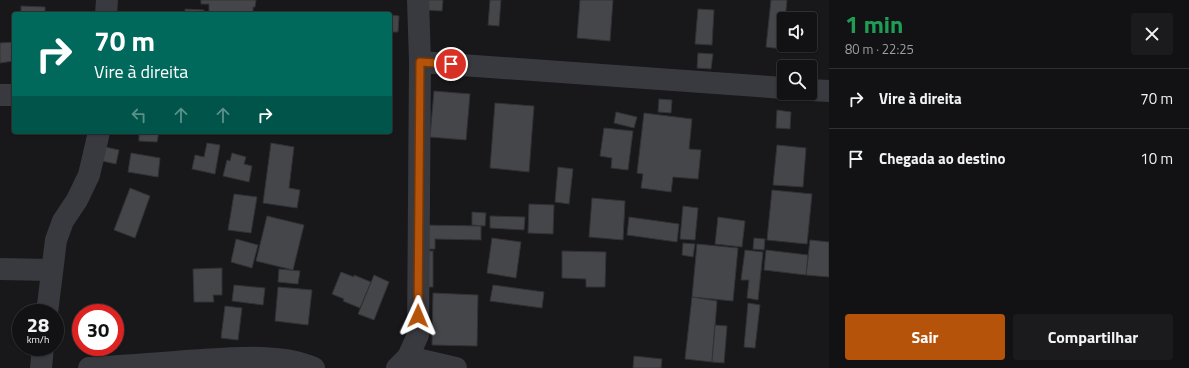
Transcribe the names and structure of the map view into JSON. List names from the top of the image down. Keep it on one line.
{"page":{"heading":["1 min","80 m · 22:25"],"turn":["70 m","Vire à direita"],"list":[{"name":"Vire à direita","value":"70 m"},{"name":"Chegada ao destino","value":"10 m"}],"speed":"28 km/h","limit":"30","buttons":["Sair","Compartilhar"]}}
